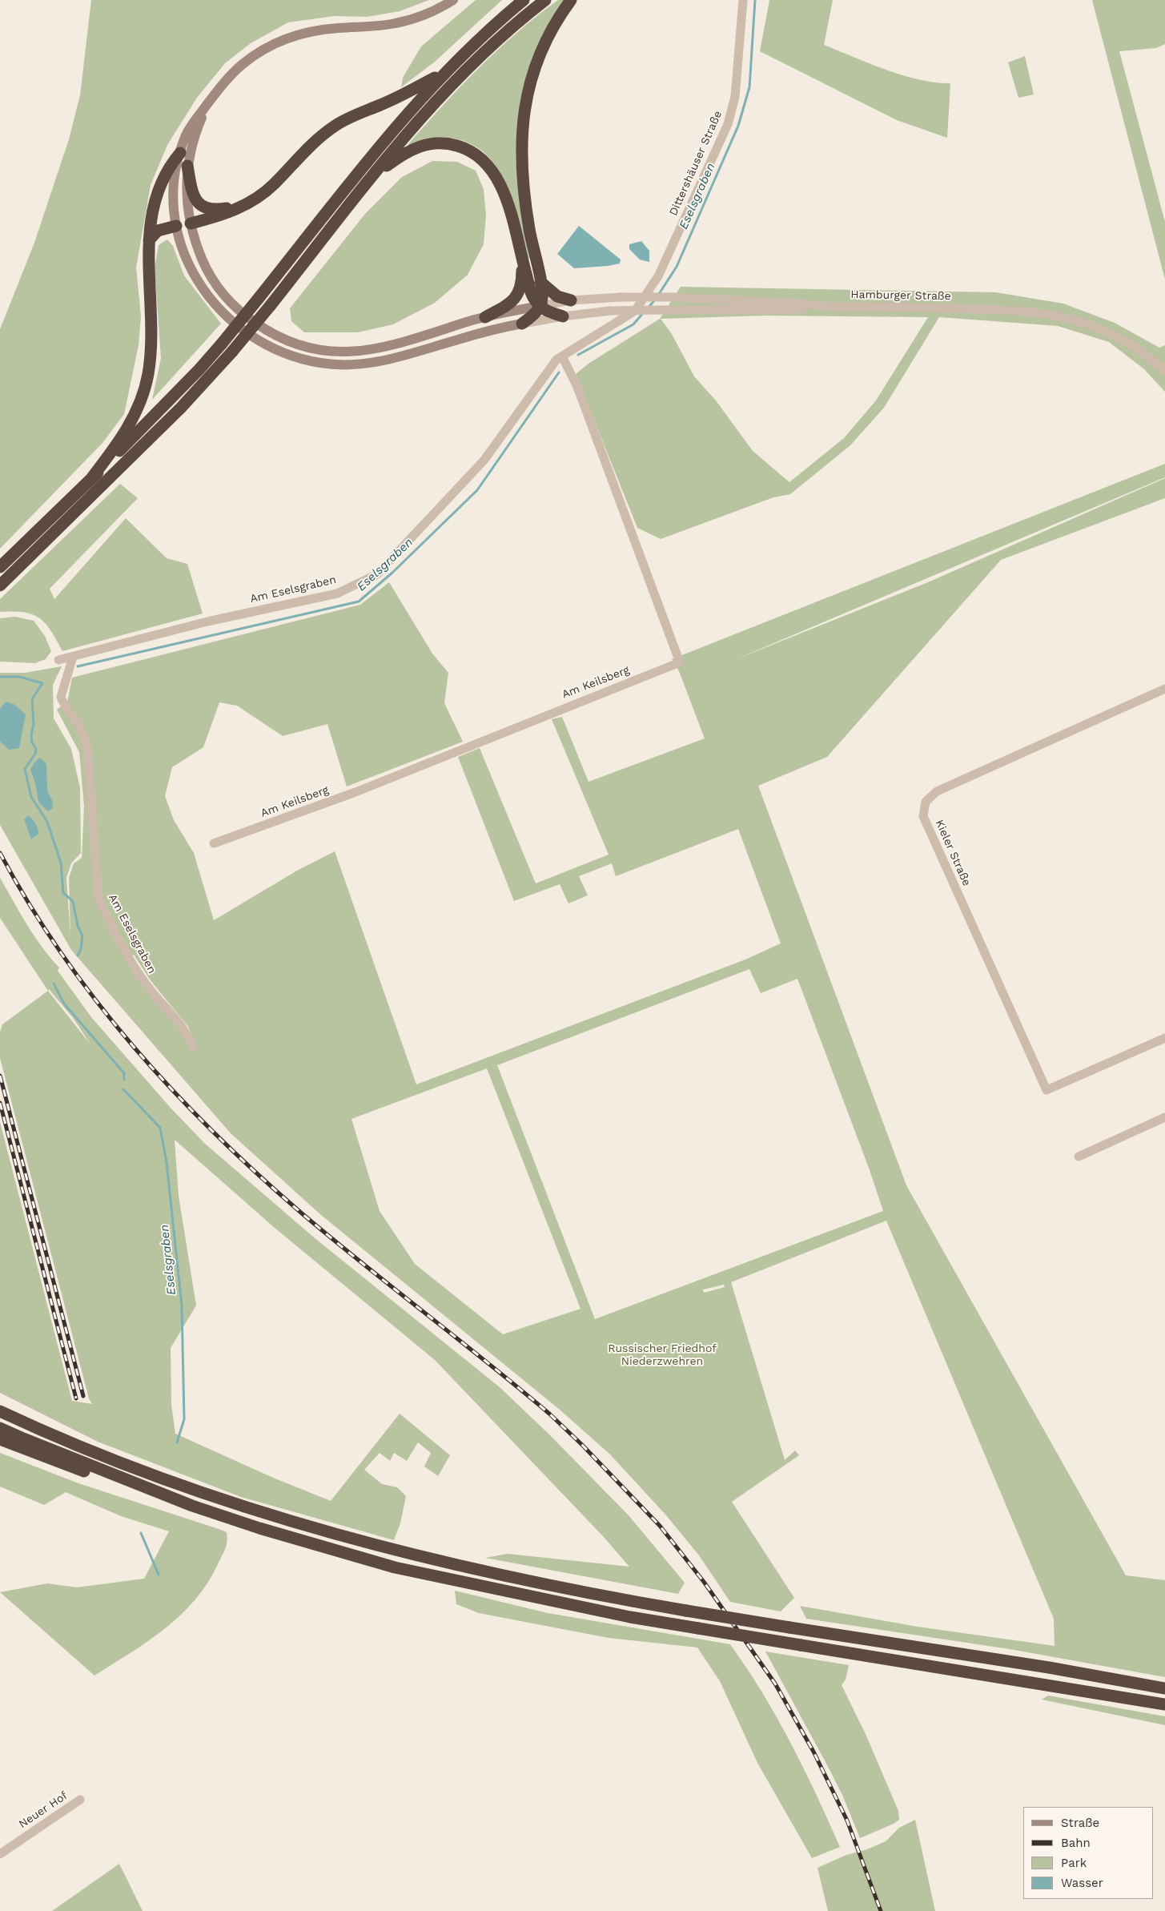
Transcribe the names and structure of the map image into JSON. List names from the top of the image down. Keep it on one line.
{"streets":{"street":["Dittershäuser Straße","Hamburger Straße","Am Eselsgraben","Am Keilsberg","Kieler Straße","Neuer Hof"]},"crossings":[["Dittershäuser Straße","Am Eselsgraben"],["Dittershäuser Straße","Am Keilsberg"],["Am Eselsgraben","Am Keilsberg"]],"water":["Eselsgraben"],"parks":["Russischer Friedhof Niederzwehren"],"legend":["Straße","Bahn","Park","Wasser"]}
